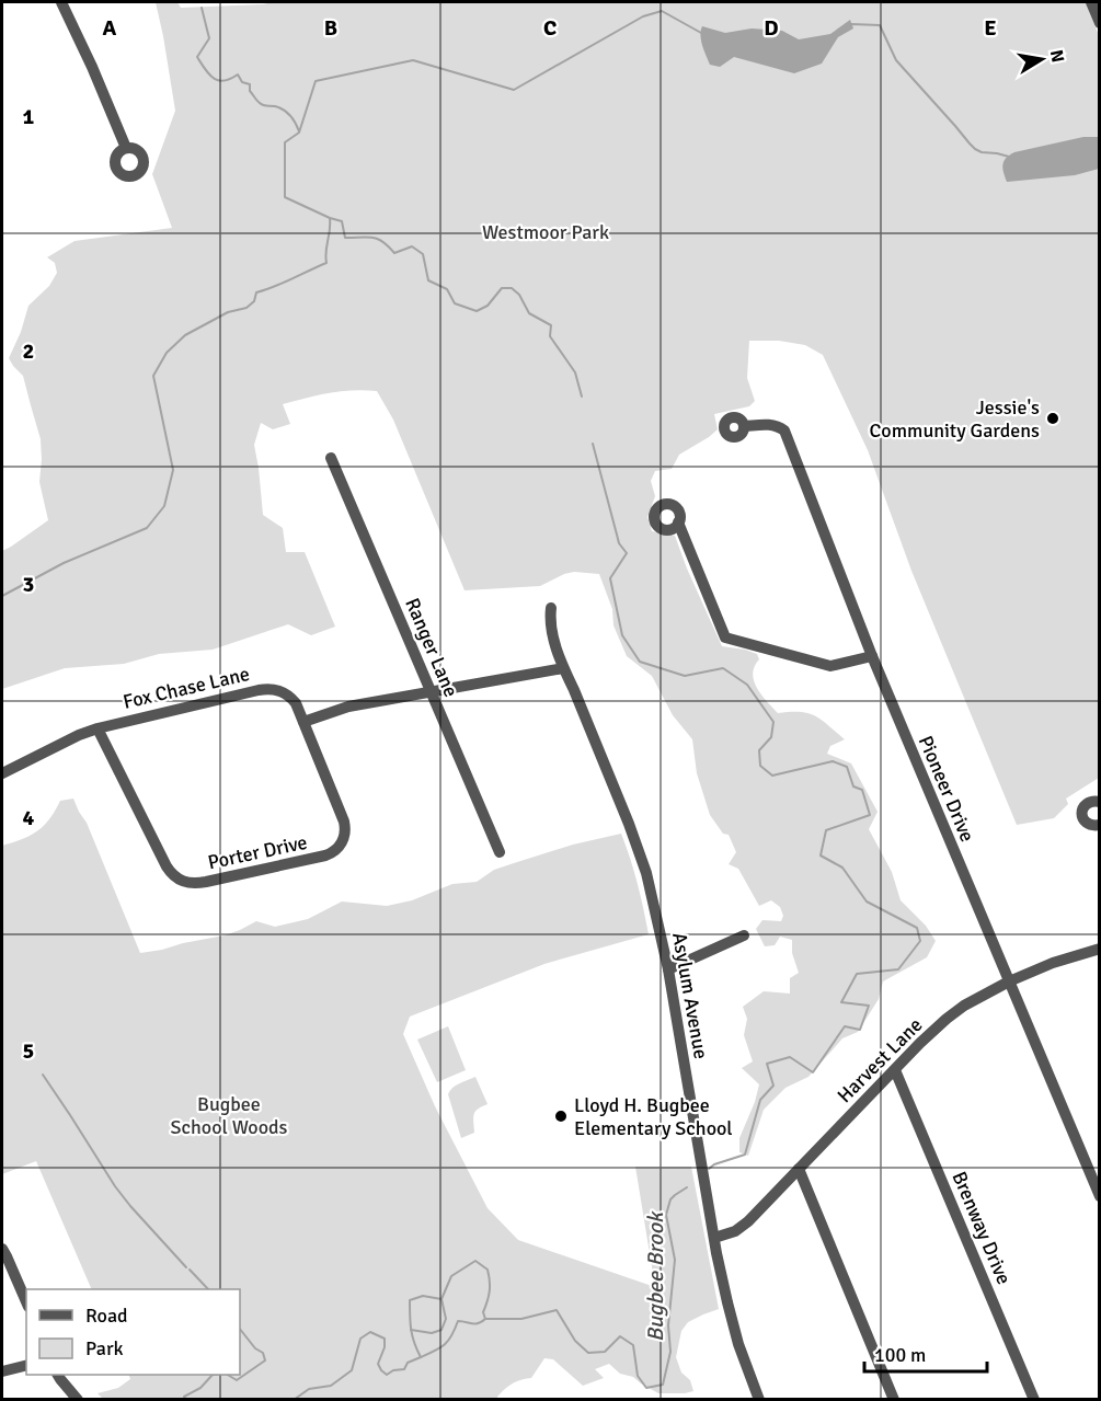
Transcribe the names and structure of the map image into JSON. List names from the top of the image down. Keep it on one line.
{"streets":{"street":["Ranger Lane","Fox Chase Lane","Pioneer Drive","Porter Drive","Asylum Avenue","Harvest Lane","Brenway Drive"]},"crossings":[["Fox Chase Lane","Porter Drive"],["Pioneer Drive","Harvest Lane"],["Asylum Avenue","Harvest Lane"],["Harvest Lane","Brenway Drive"]],"water":["Bugbee Brook"],"parks":["Westmoor Park","Bugbee School Woods"],"places":["Jessie's Community Gardens","Lloyd H. Bugbee Elementary School"],"legend":["Road","Park"],"scale_bar":"100 m","north":"right","grid":{"columns":["A","B","C","D","E"],"rows":["1","2","3","4","5"]}}
